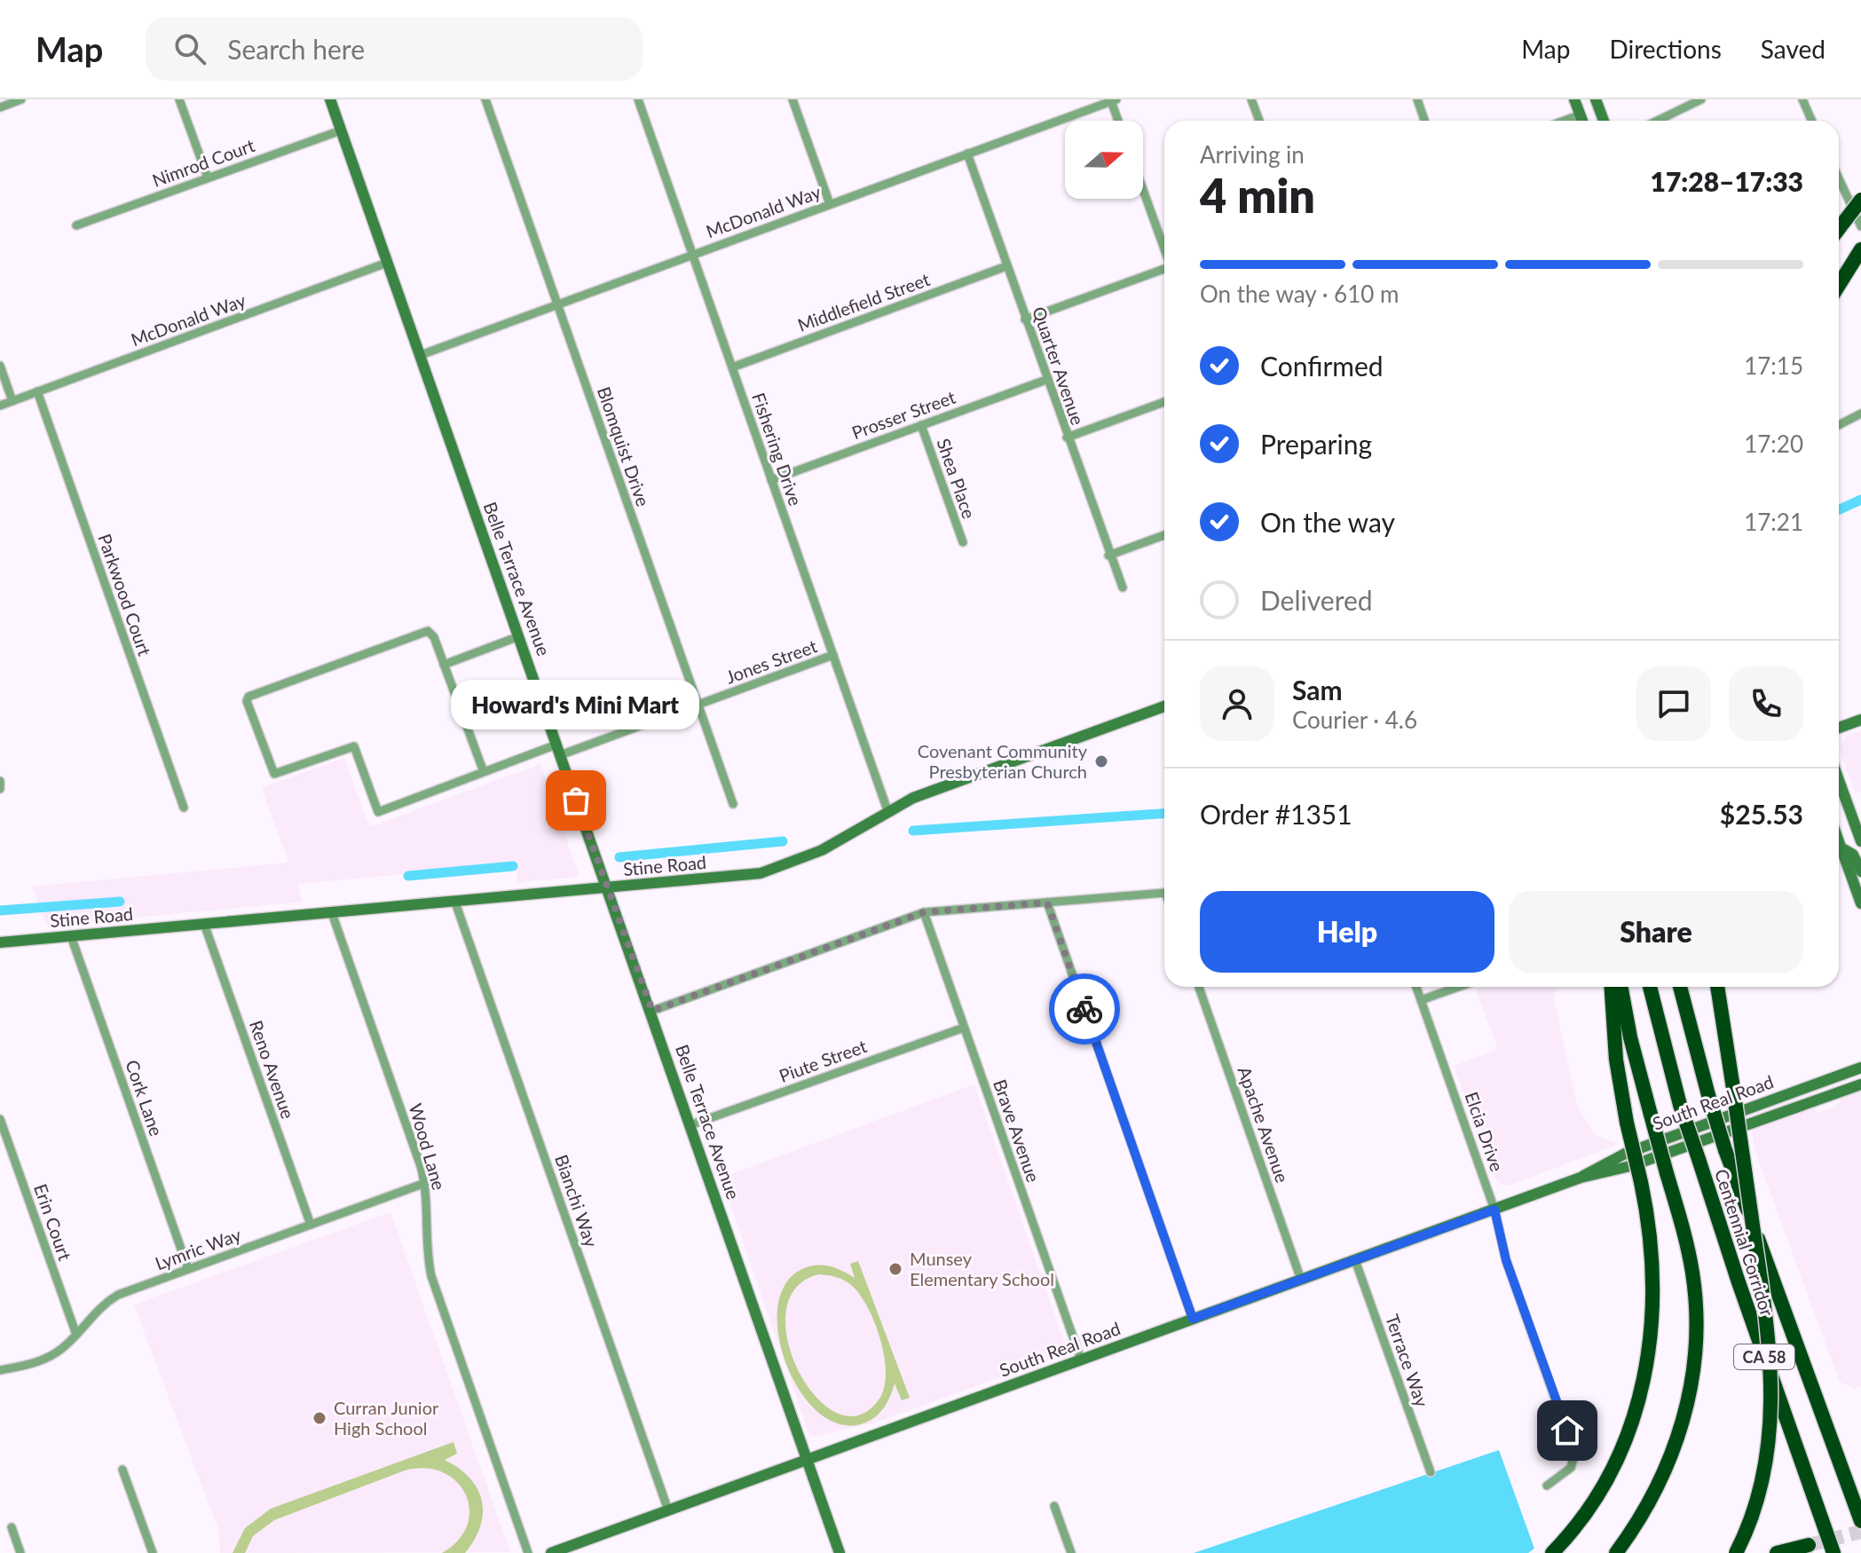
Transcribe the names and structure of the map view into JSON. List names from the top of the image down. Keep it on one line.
{"streets":{"highway":["Centennial Corridor","CA 58"],"street":["Nimrod Court","McDonald Way","Middlefield Street","Quarter Avenue","Prosser Street","Blomquist Drive","Fishering Drive","Shea Place","Belle Terrace Avenue","Parkwood Court","Jones Street","Stine Road","Piute Street","Reno Avenue","Cork Lane","South Real Road","Apache Avenue","Brave Avenue","Elcia Drive","Wood Lane","Bianchi Way","Erin Court","Lymric Way","Terrace Way"]},"crossings":[["Nimrod Court","Belle Terrace Avenue"],["McDonald Way","Quarter Avenue"],["McDonald Way","Blomquist Drive"],["McDonald Way","Fishering Drive"],["McDonald Way","Belle Terrace Avenue"],["McDonald Way","Parkwood Court"],["Middlefield Street","Quarter Avenue"],["Middlefield Street","Fishering Drive"],["Quarter Avenue","Prosser Street"],["Prosser Street","Fishering Drive"],["Prosser Street","Shea Place"],["Blomquist Drive","Jones Street"],["Fishering Drive","Jones Street"],["Fishering Drive","Stine Road"],["Belle Terrace Avenue","Jones Street"],["Belle Terrace Avenue","Stine Road"],["Belle Terrace Avenue","Piute Street"],["Belle Terrace Avenue","South Real Road"],["Stine Road","Reno Avenue"],["Stine Road","Cork Lane"],["Stine Road","Wood Lane"],["Stine Road","Bianchi Way"],["Piute Street","Brave Avenue"],["Reno Avenue","Lymric Way"],["Cork Lane","Lymric Way"],["South Real Road","Apache Avenue"],["South Real Road","Brave Avenue"],["South Real Road","Elcia Drive"],["South Real Road","Bianchi Way"],["South Real Road","Terrace Way"],["Wood Lane","Lymric Way"],["Erin Court","Lymric Way"]],"places":["Covenant Community Presbyterian Church","Howard's Mini Mart","Munsey Elementary School","Curran Junior High School"],"north":"right","page":{"header":"Map","search":"Search here","nav":["Map","Directions","Saved"],"heading":["4 min","Arriving in","17:28–17:33"],"panel":["Sam","Courier · 4.6","Order #1351","$25.53"],"bar":"On the way · 610 m","list":[["Confirmed","17:15"],["Preparing","17:20"],["On the way","17:21"],"Delivered"],"bubble":"Howard's Mini Mart","buttons":["Help","Share"]}}
